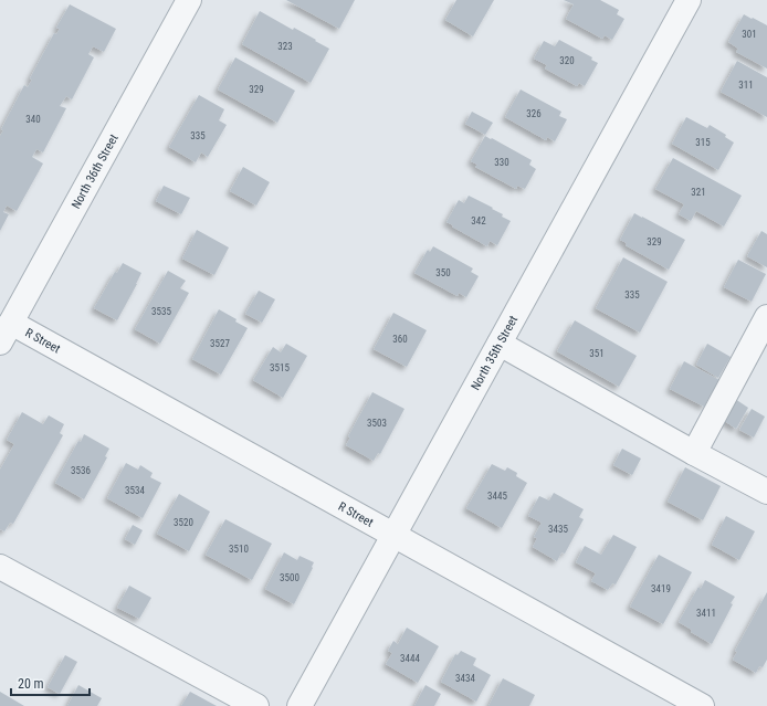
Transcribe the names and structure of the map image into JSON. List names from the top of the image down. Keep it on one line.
{"streets":{"street":["North 36th Street","R Street","North 35th Street"]},"crossings":[["North 36th Street","R Street"],["R Street","North 35th Street"]],"house_numbers":["301","323","320","311","329","326","340","335","315","330","321","342","329","350","335","3535","360","3527","351","3515","3503","3536","3534","3445","3520","3435","3510","3500","3419","3411","3444","3434"],"scale_bar":"20 m"}
